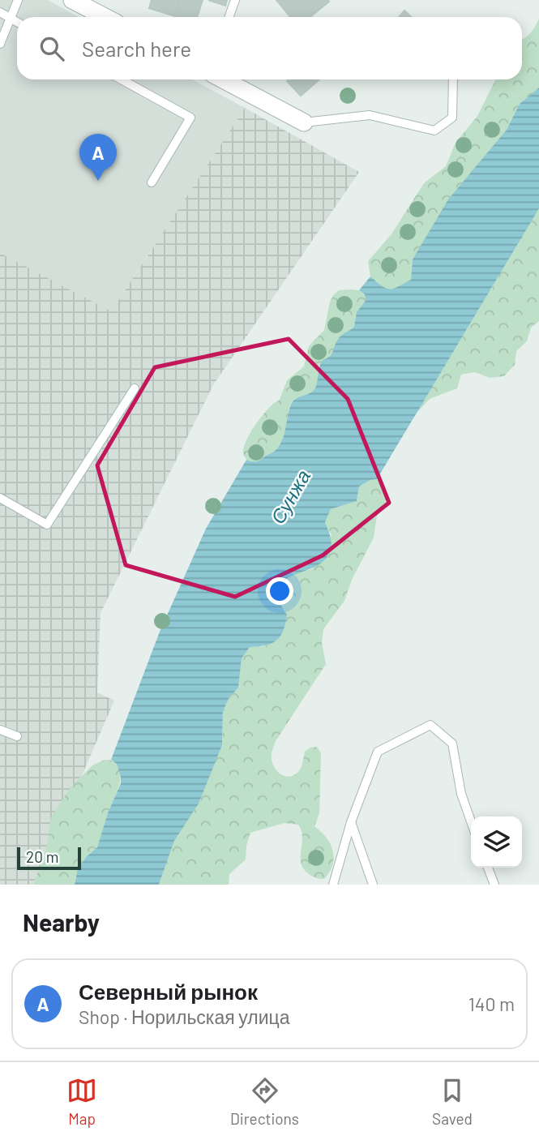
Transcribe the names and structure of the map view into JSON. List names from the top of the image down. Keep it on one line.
{"water":["Сунжа"],"scale_bar":"20 m","page":{"search":"Search here","pins":"A","scale":"20 m","heading":"Nearby","list":[{"mark":"A","name":"Северный рынок","note":"Shop · Норильская улица","value":"140 m"}],"nav":["Map","Directions","Saved"]}}
